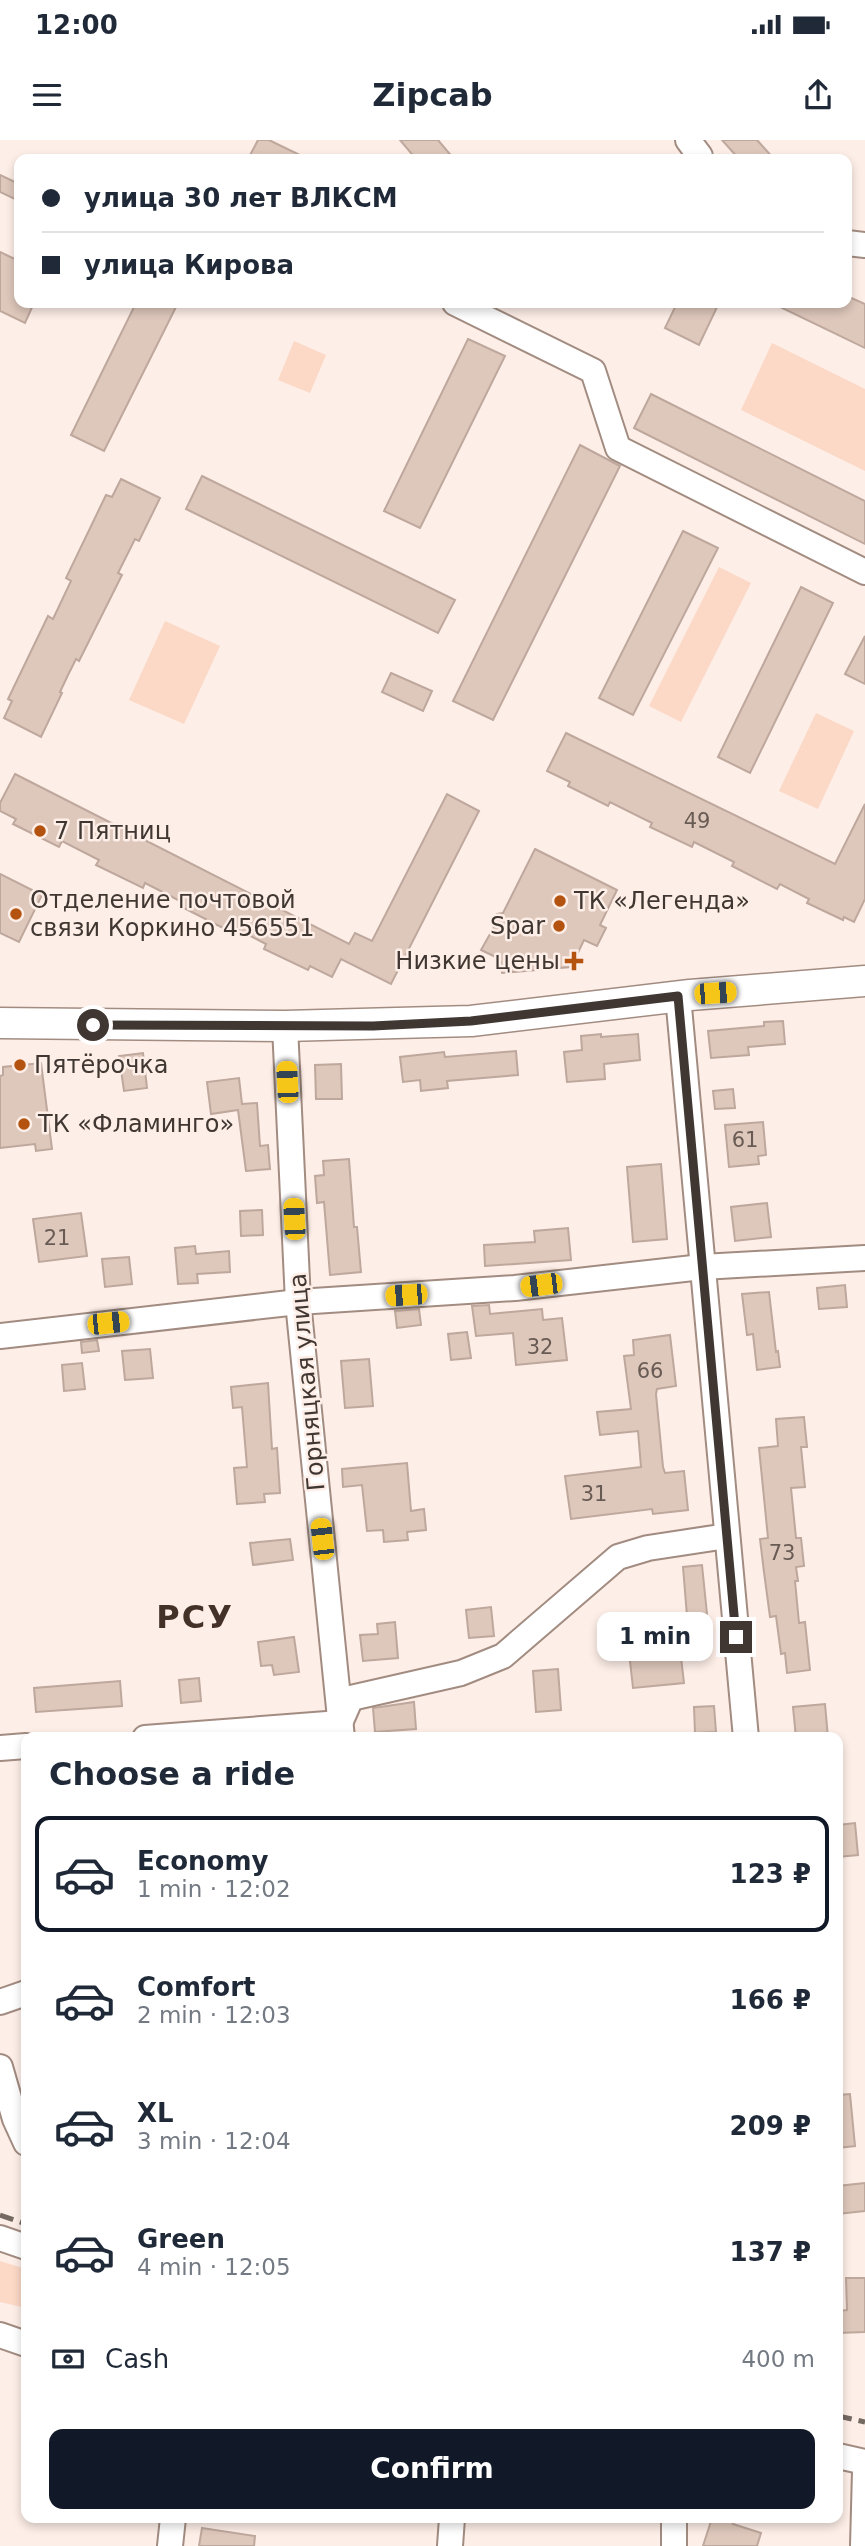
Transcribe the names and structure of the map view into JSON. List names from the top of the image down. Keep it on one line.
{"streets":{"street":["Горняцкая улица"]},"districts":["РСУ"],"places":{"other":["7 Пятниц","ТК «Легенда»","Отделение почтовой связи Коркино 456551","Spar","Пятёрочка","ТК «Фламинго»"],"health":["Низкие цены"]},"house_numbers":["49","61","21","32","66","31","73"],"page":{"status":"12:00","header":"Zipcab","banner":["улица 30 лет ВЛКСМ","улица Кирова"],"bubble":"1 min","heading":"Choose a ride","list":[{"name":"Economy","note":"1 min · 12:02","value":"123 ₽"},{"name":"Comfort","note":"2 min · 12:03","value":"166 ₽"},{"name":"XL","note":"3 min · 12:04","value":"209 ₽"},{"name":"Green","note":"4 min · 12:05","value":"137 ₽"}],"pay":["Cash","400 m"],"buttons":"Confirm"}}
